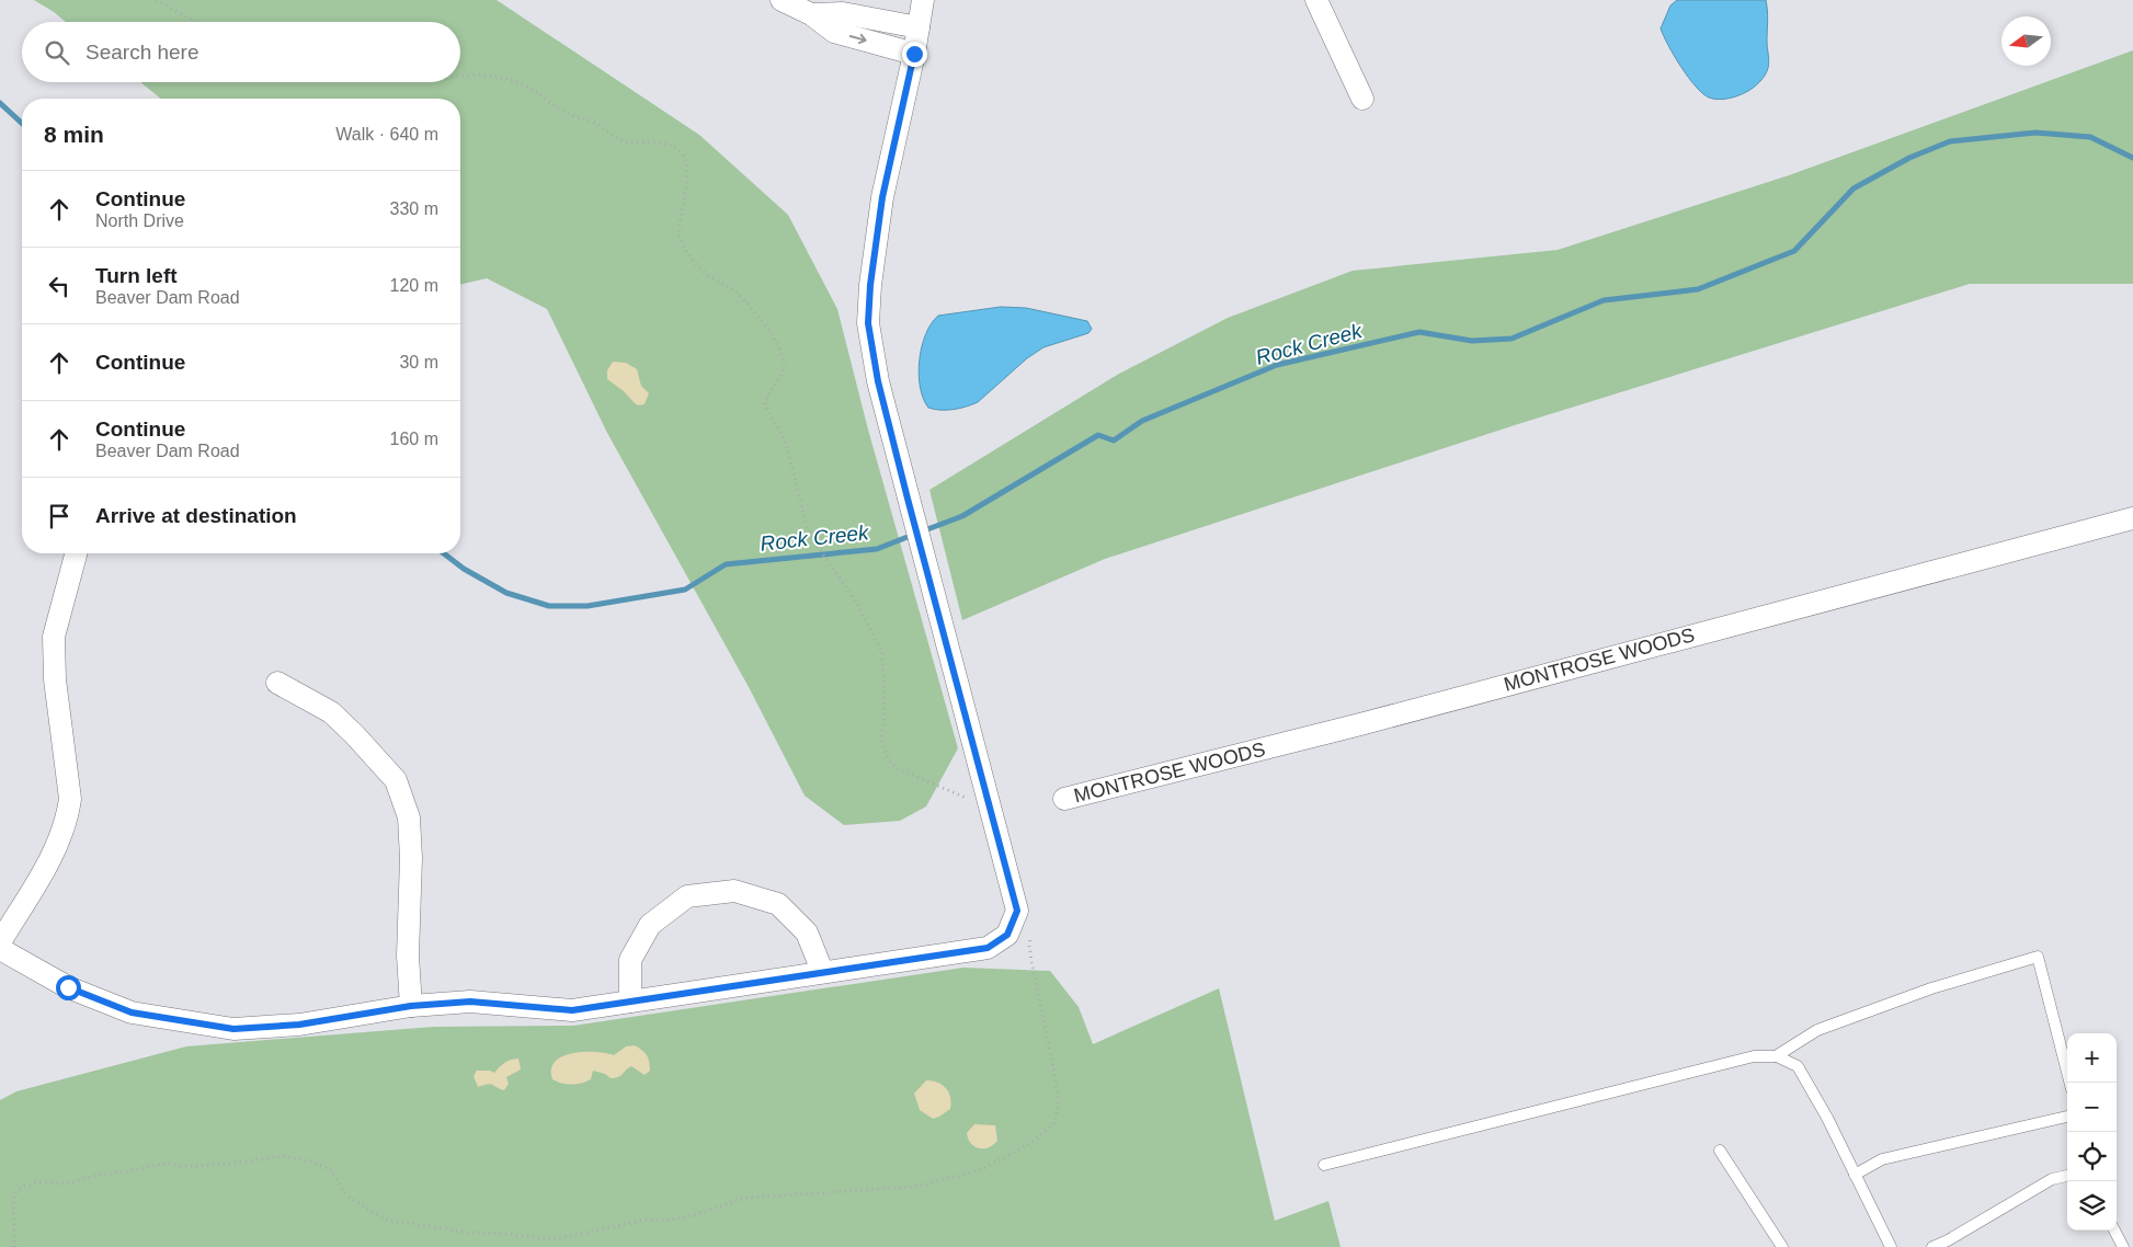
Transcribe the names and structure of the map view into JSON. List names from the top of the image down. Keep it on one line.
{"streets":{"street":["MONTROSE WOODS"]},"water":["Rock Creek"],"north":"left","page":{"search":"Search here","heading":["8 min","Walk · 640 m"],"list":[["Continue","North Drive","330 m"],["Turn left","Beaver Dam Road","120 m"],["Continue","30 m"],["Continue","Beaver Dam Road","160 m"],"Arrive at destination"],"map_buttons":["+","−"]}}
